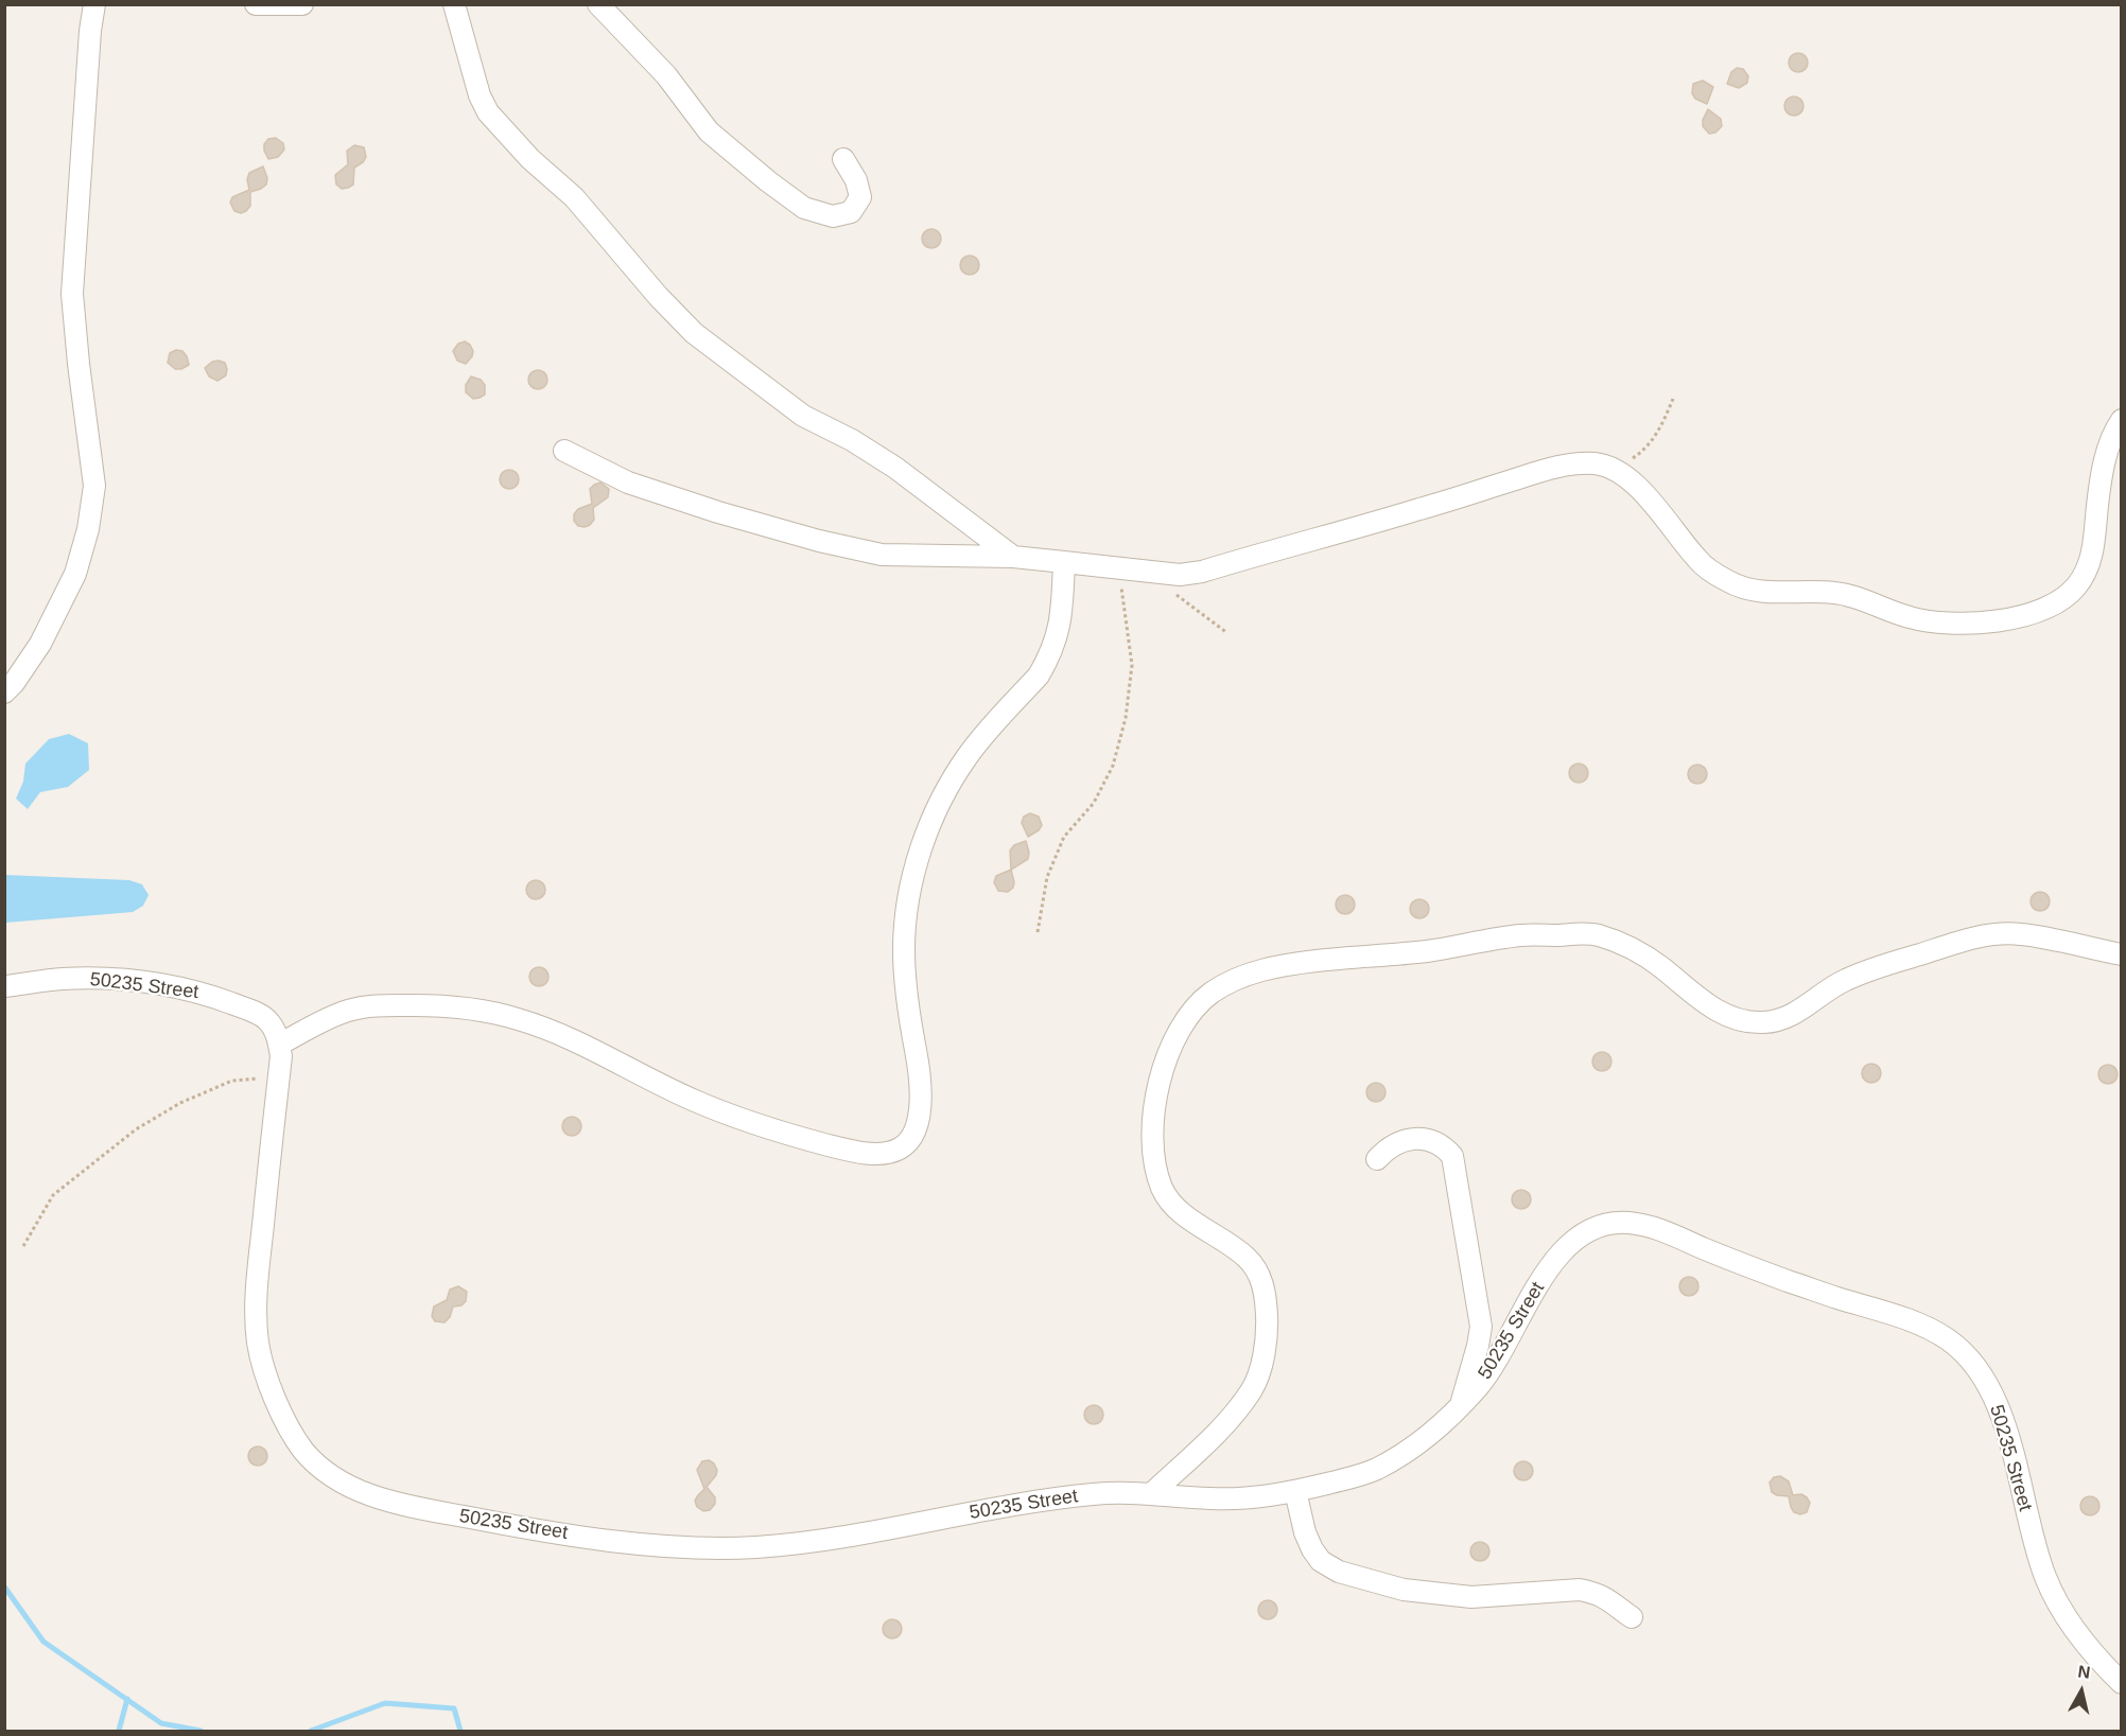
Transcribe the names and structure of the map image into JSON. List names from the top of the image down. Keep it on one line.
{"streets":{"street":["50235 Street"]},"north":"top"}
